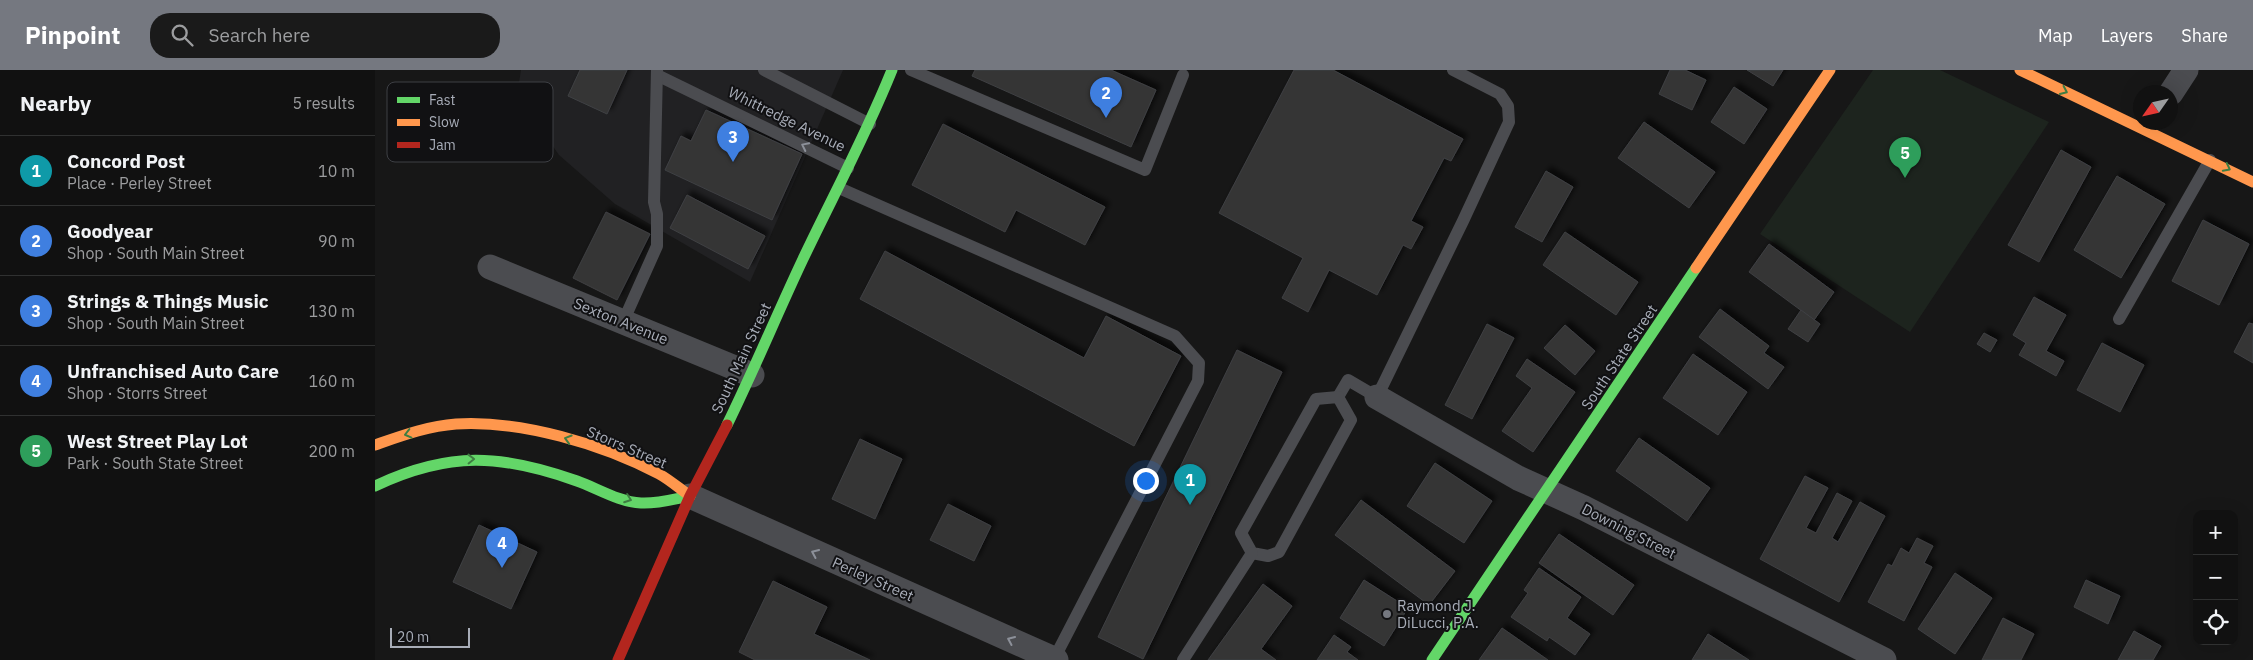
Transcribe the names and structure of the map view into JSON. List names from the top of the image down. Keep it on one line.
{"streets":{"street":["Sexton Avenue","South State Street","South Main Street","Storrs Street","Downing Street","Perley Street"],"lane":["Whittredge Avenue"]},"crossings":[["Whittredge Avenue","South Main Street"],["Sexton Avenue","South Main Street"],["South State Street","Downing Street"],["South Main Street","Storrs Street"],["South Main Street","Perley Street"],["Storrs Street","Perley Street"]],"one_way":["Perley Street"],"places":["Raymond J. DiLucci, P.A."],"legend":["Fast","Slow","Jam"],"scale_bar":"20 m","north":"bottom left","page":{"header":"Pinpoint","search":"Search here","nav":["Map","Layers","Share"],"heading":["Nearby","5 results"],"pins":["2","3","5","1","4"],"list":[{"mark":"1","name":"Concord Post","note":"Place · Perley Street","value":"10 m"},{"mark":"2","name":"Goodyear","note":"Shop · South Main Street","value":"90 m"},{"mark":"3","name":"Strings & Things Music","note":"Shop · South Main Street","value":"130 m"},{"mark":"4","name":"Unfranchised Auto Care","note":"Shop · Storrs Street","value":"160 m"},{"mark":"5","name":"West Street Play Lot","note":"Park · South State Street","value":"200 m"}],"map_buttons":["+","−"],"scale":"20 m"}}
